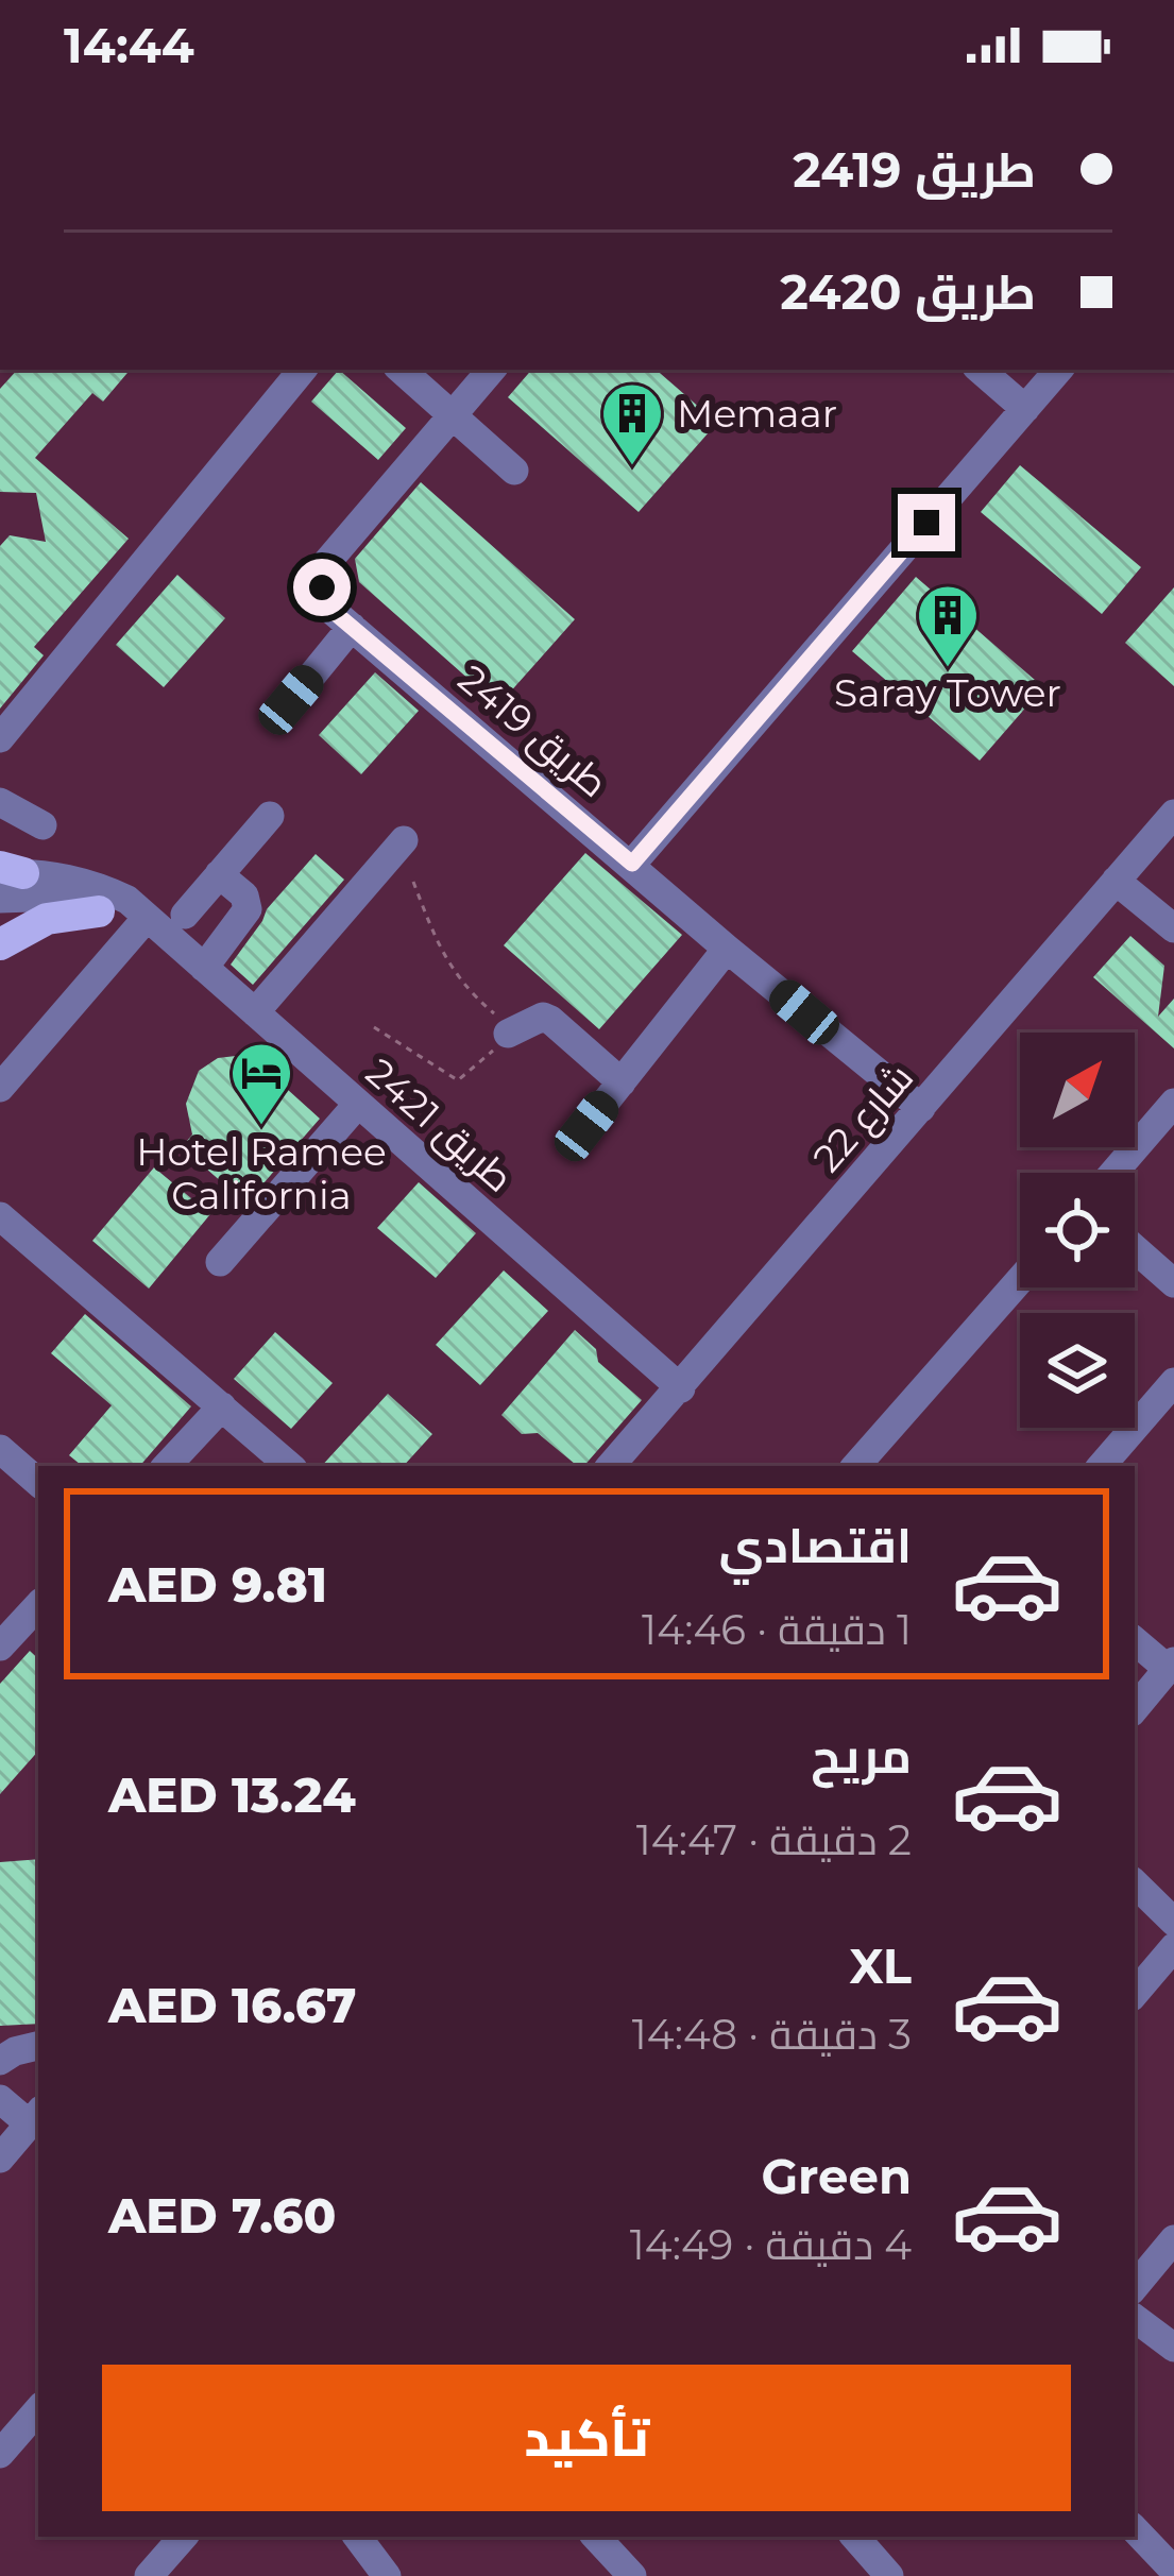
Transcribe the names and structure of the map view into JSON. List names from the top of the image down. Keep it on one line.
{"streets":{"street":["طريق 2419","شارع 22","طريق 2421"]},"crossings":[["طريق 2419","شارع 22"],["شارع 22","طريق 2421"]],"places":{"building":["Memaar","Saray Tower"],"hotel":["Hotel Ramee California"]},"north":"top right","page":{"status":"14:44","banner":["طريق 2419","طريق 2420"],"list":[{"name":"اقتصادي","note":"1 دقيقة · 14:46","value":"AED 9.81"},{"name":"مريح","note":"2 دقيقة · 14:47","value":"AED 13.24"},{"name":"XL","note":"3 دقيقة · 14:48","value":"AED 16.67"},{"name":"Green","note":"4 دقيقة · 14:49","value":"AED 7.60"}],"buttons":"تأكيد"}}
